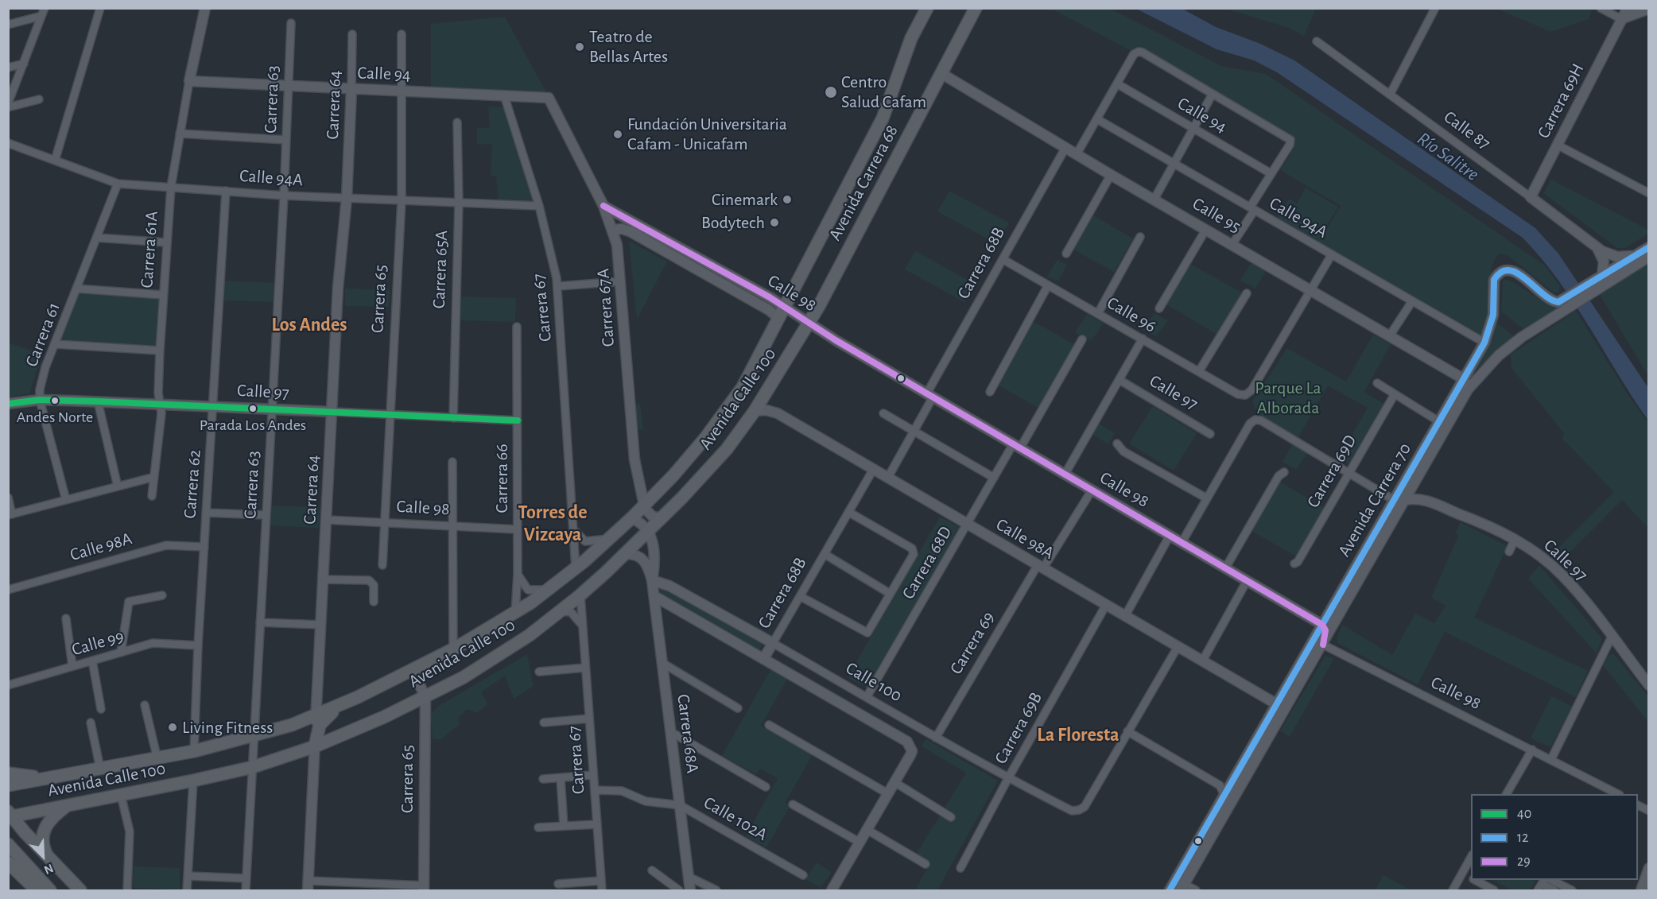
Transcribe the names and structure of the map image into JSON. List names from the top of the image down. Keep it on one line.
{"streets":{"main road":["Avenida Carrera 68","Avenida Calle 100"],"street":["Calle 94","Carrera 63","Carrera 69H","Carrera 64","Calle 87","Calle 94A","Calle 95","Carrera 61A","Carrera 68B","Carrera 65A","Calle 98","Carrera 65","Carrera 67","Carrera 67A","Calle 96","Carrera 61","Calle 97","Carrera 69D","Carrera 66","Carrera 62","Avenida Carrera 70","Calle 98A","Carrera 68D","Calle 99","Carrera 69","Calle 100","Carrera 69B","Carrera 68A","Calle 102A"]},"crossings":[["Calle 94","Carrera 63"],["Calle 94","Carrera 64"],["Calle 94","Carrera 61A"],["Calle 94","Carrera 65"],["Calle 94","Carrera 67"],["Calle 94","Carrera 67A"],["Carrera 63","Calle 94A"],["Carrera 63","Calle 97"],["Carrera 63","Avenida Calle 100"],["Carrera 69H","Calle 87"],["Carrera 64","Calle 94A"],["Carrera 64","Calle 98"],["Carrera 64","Calle 97"],["Carrera 64","Avenida Calle 100"],["Calle 94A","Carrera 61A"],["Calle 94A","Carrera 65A"],["Calle 94A","Carrera 65"],["Calle 94A","Carrera 67"],["Calle 94A","Carrera 61"],["Calle 94A","Carrera 62"],["Calle 94A","Avenida Carrera 70"],["Avenida Carrera 68","Calle 95"],["Avenida Carrera 68","Calle 98"],["Avenida Carrera 68","Avenida Calle 100"],["Calle 95","Carrera 68B"],["Calle 95","Calle 96"],["Calle 95","Avenida Carrera 70"],["Carrera 61A","Calle 97"],["Carrera 68B","Calle 98"],["Carrera 68B","Calle 96"],["Carrera 68B","Calle 98A"],["Carrera 68B","Calle 100"],["Carrera 65A","Calle 97"],["Calle 98","Carrera 65"],["Calle 98","Carrera 67A"],["Calle 98","Avenida Calle 100"],["Calle 98","Carrera 66"],["Calle 98","Avenida Carrera 70"],["Calle 98","Carrera 68D"],["Calle 98","Carrera 69"],["Carrera 65","Calle 97"],["Carrera 65","Avenida Calle 100"],["Carrera 67","Avenida Calle 100"],["Carrera 67","Calle 102A"],["Carrera 67A","Avenida Calle 100"],["Carrera 61","Calle 97"],["Calle 97","Carrera 66"],["Calle 97","Carrera 62"],["Calle 97","Avenida Carrera 70"],["Avenida Calle 100","Carrera 66"],["Avenida Calle 100","Carrera 62"],["Avenida Calle 100","Calle 98A"],["Avenida Calle 100","Carrera 68A"],["Carrera 62","Calle 98A"],["Carrera 62","Calle 99"],["Avenida Carrera 70","Calle 98A"],["Calle 98A","Carrera 68D"],["Calle 98A","Carrera 69"],["Calle 98A","Carrera 69B"],["Carrera 68D","Calle 100"],["Carrera 69","Calle 100"],["Calle 100","Carrera 69B"],["Calle 100","Carrera 68A"],["Carrera 68A","Calle 102A"]],"districts":["Los Andes","Torres de Vizcaya","La Floresta"],"water":["Río Salitre"],"parks":["Parque La Alborada"],"places":["Teatro de Bellas Artes","Centro Salud Cafam","Fundación Universitaria Cafam - Unicafam","Cinemark","Bodytech","Andes Norte","Parada Los Andes","Living Fitness"],"lines":["transit line 29","transit line 12","transit line 40"],"legend":["40","12","29"],"north":"bottom right"}
